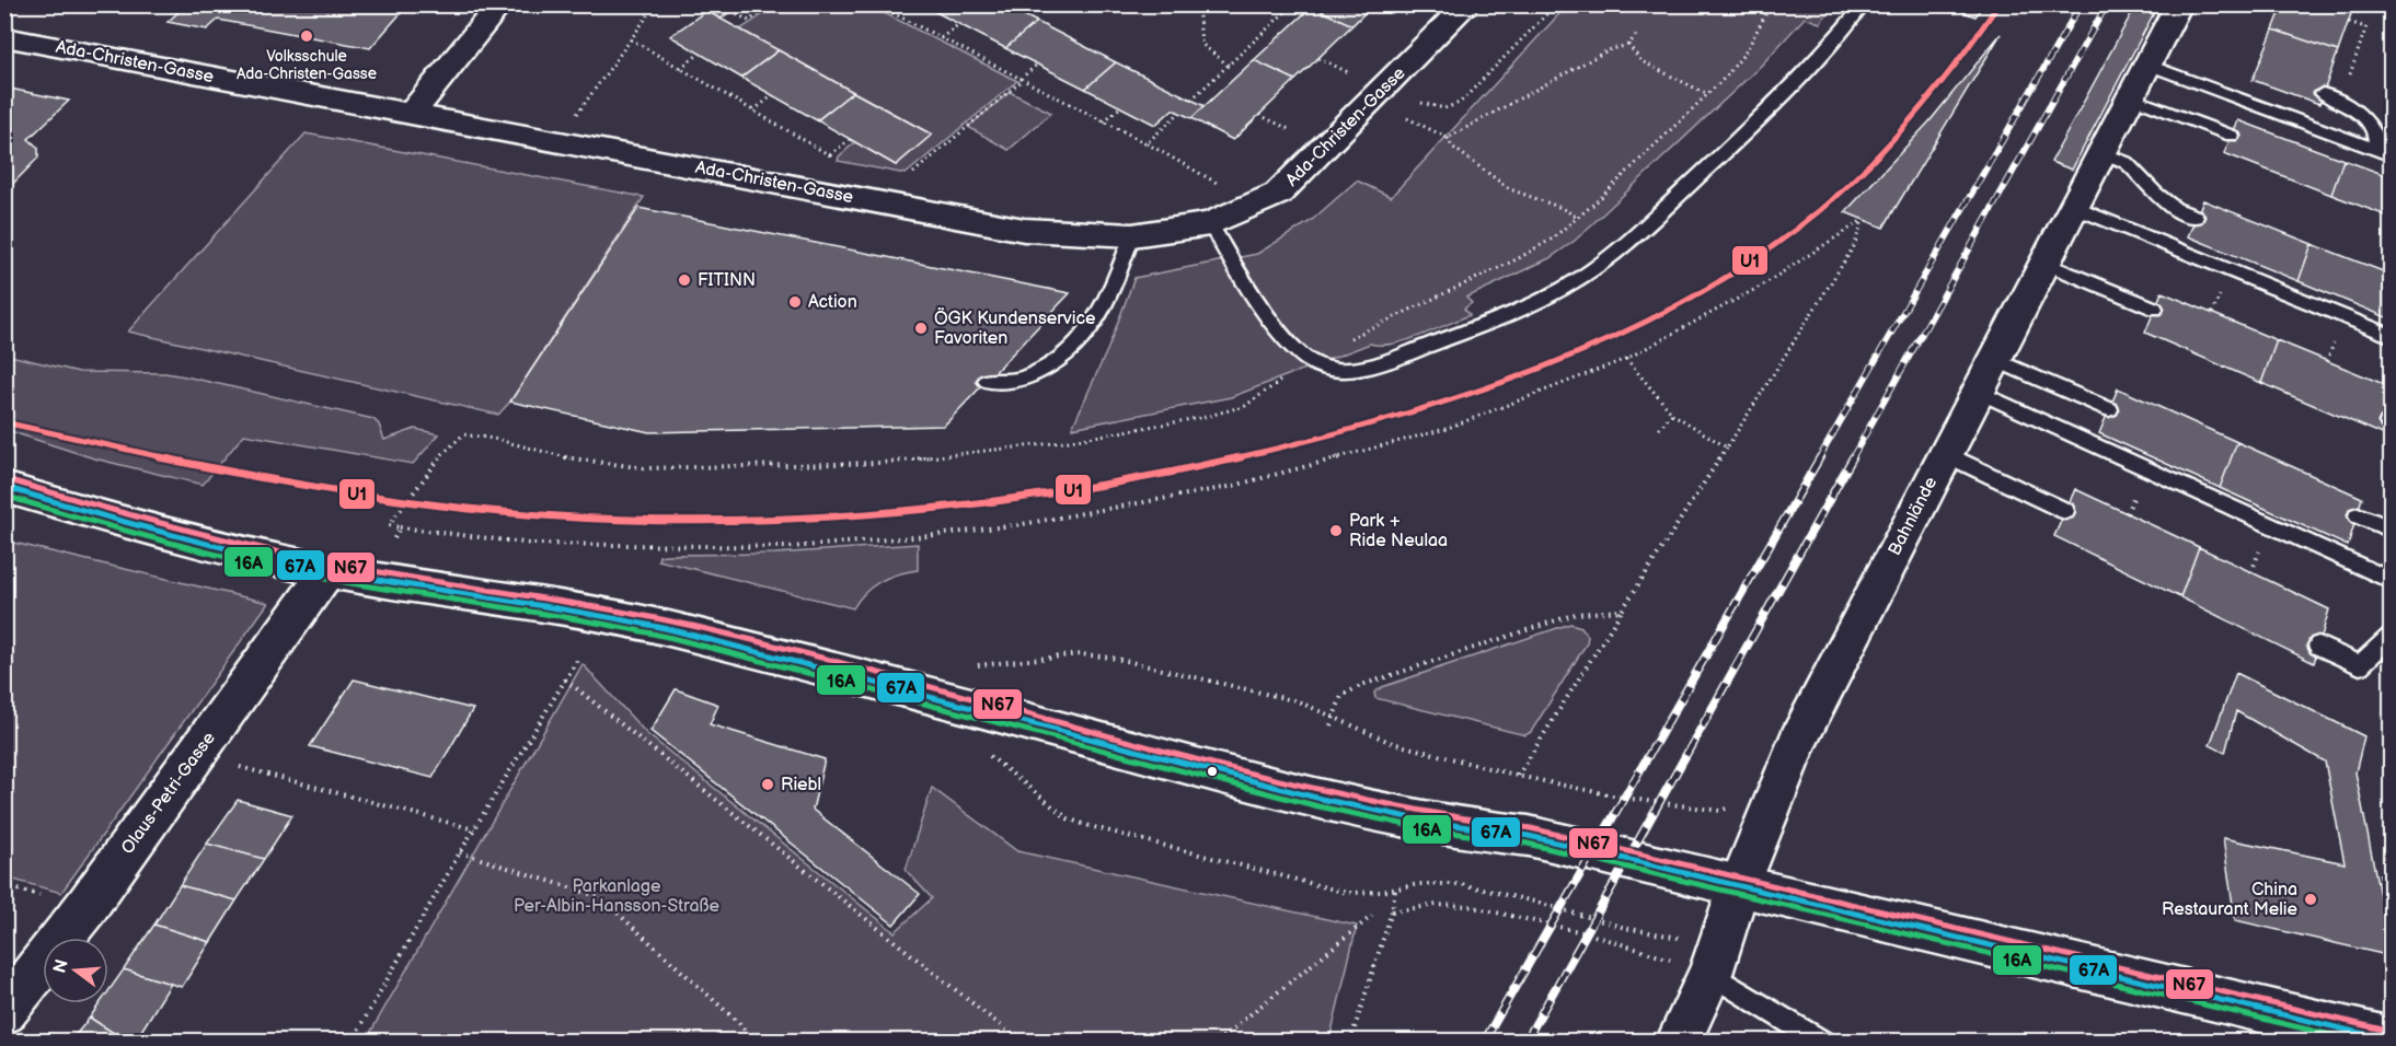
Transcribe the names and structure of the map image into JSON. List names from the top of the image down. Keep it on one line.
{"streets":{"street":["Ada-Christen-Gasse","Bahnlände","Olaus-Petri-Gasse"]},"parks":["Parkanlage Per-Albin-Hansson-Straße"],"places":["Volksschule Ada-Christen-Gasse","FITINN","Action","ÖGK Kundenservice Favoriten","Park + Ride Neulaa","Riebl","China Restaurant Melie"],"lines":["transit line U1","transit line N67","transit line 67A","transit line 16A"],"north":"left"}
